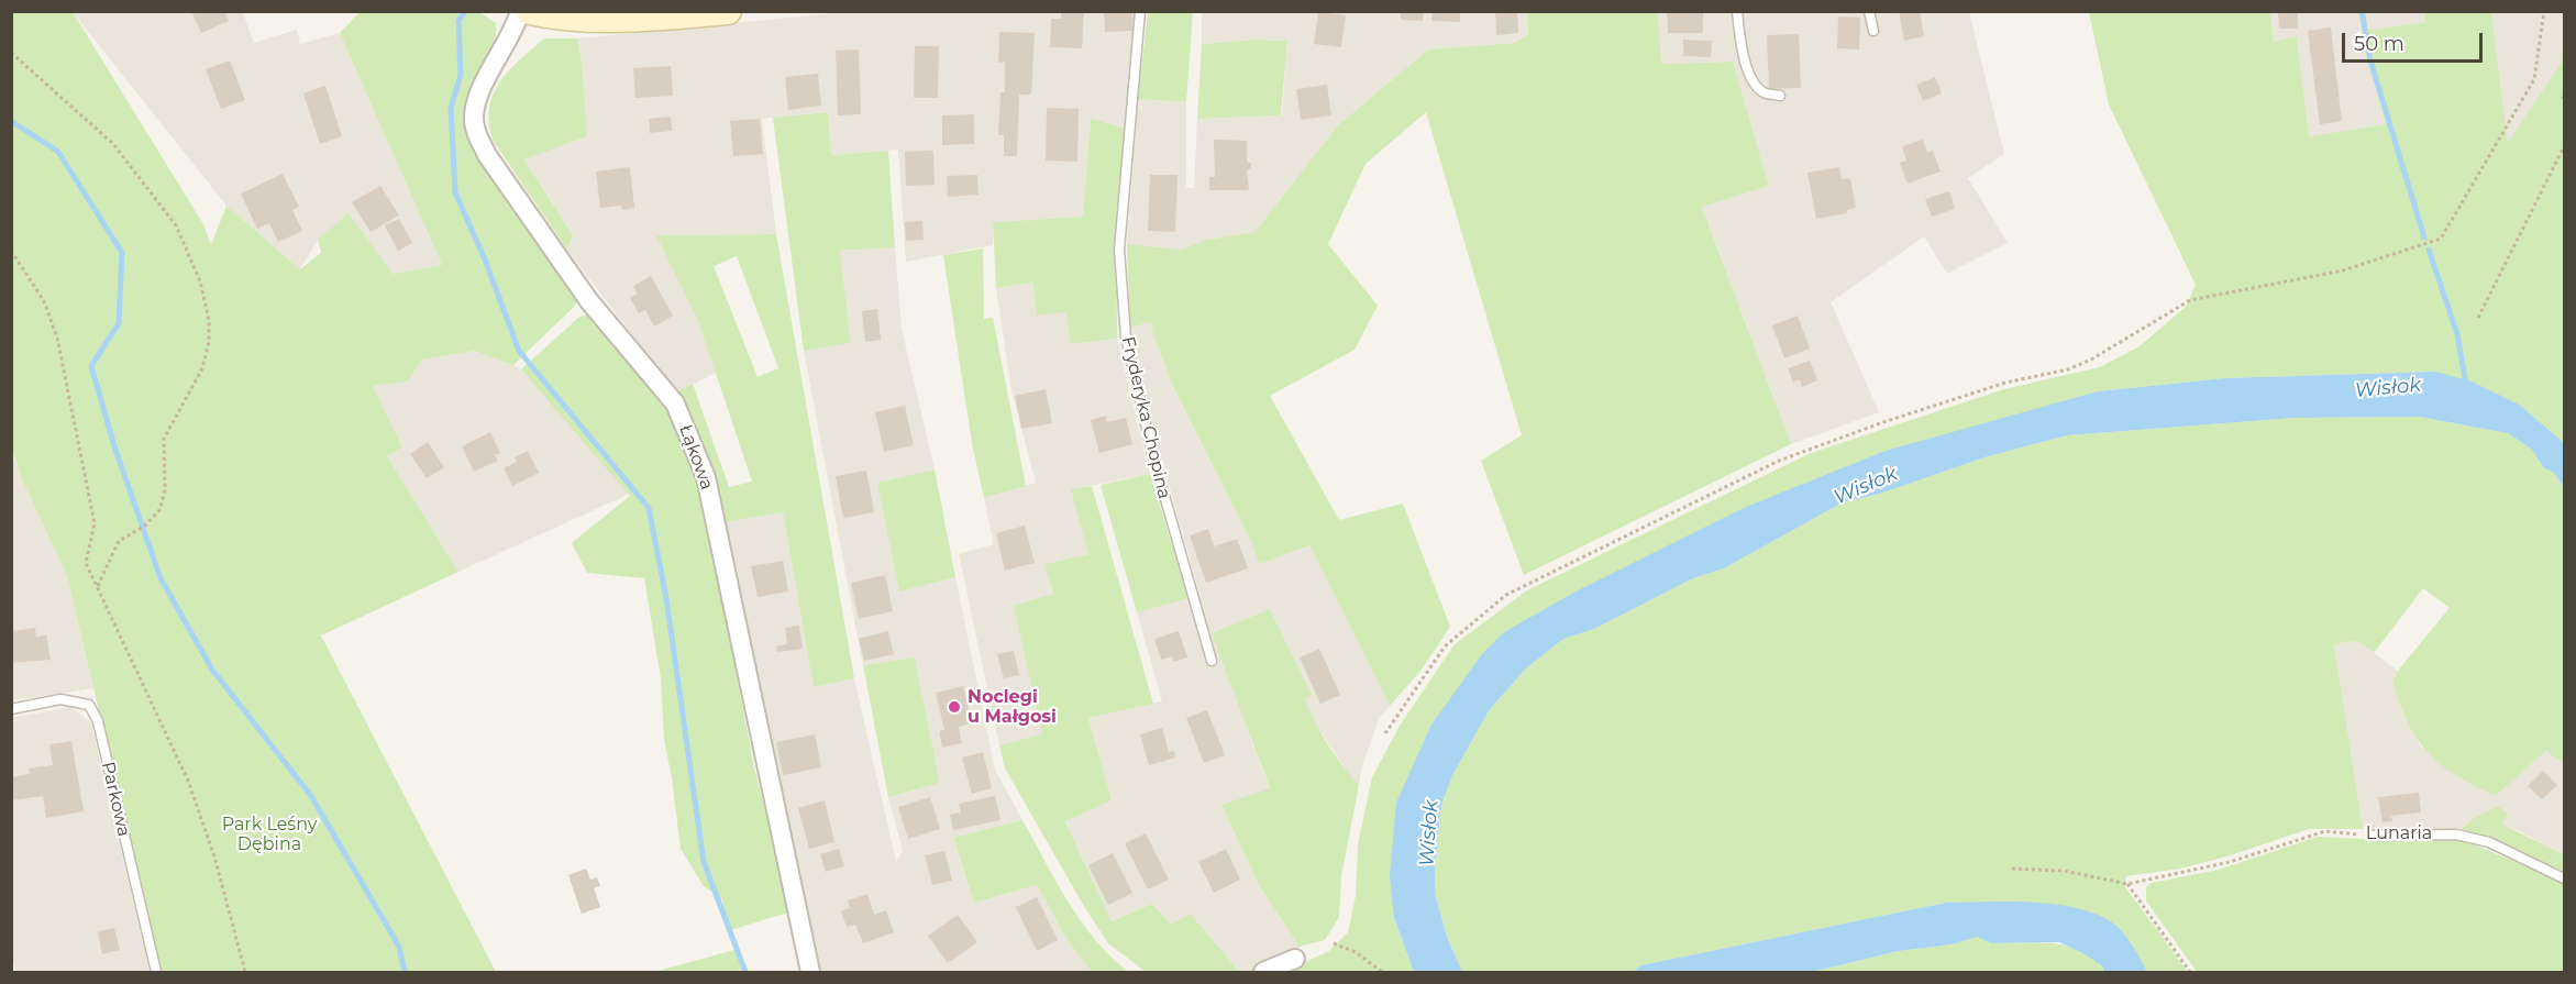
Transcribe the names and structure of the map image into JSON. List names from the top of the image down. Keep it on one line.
{"streets":{"street":["Łąkowa"],"lane":["Fryderyka Chopina","Parkowa","Lunaria"]},"water":["Wisłok"],"parks":["Park Leśny Dębina"],"places":["Noclegi u Małgosi"],"scale_bar":"50 m"}
